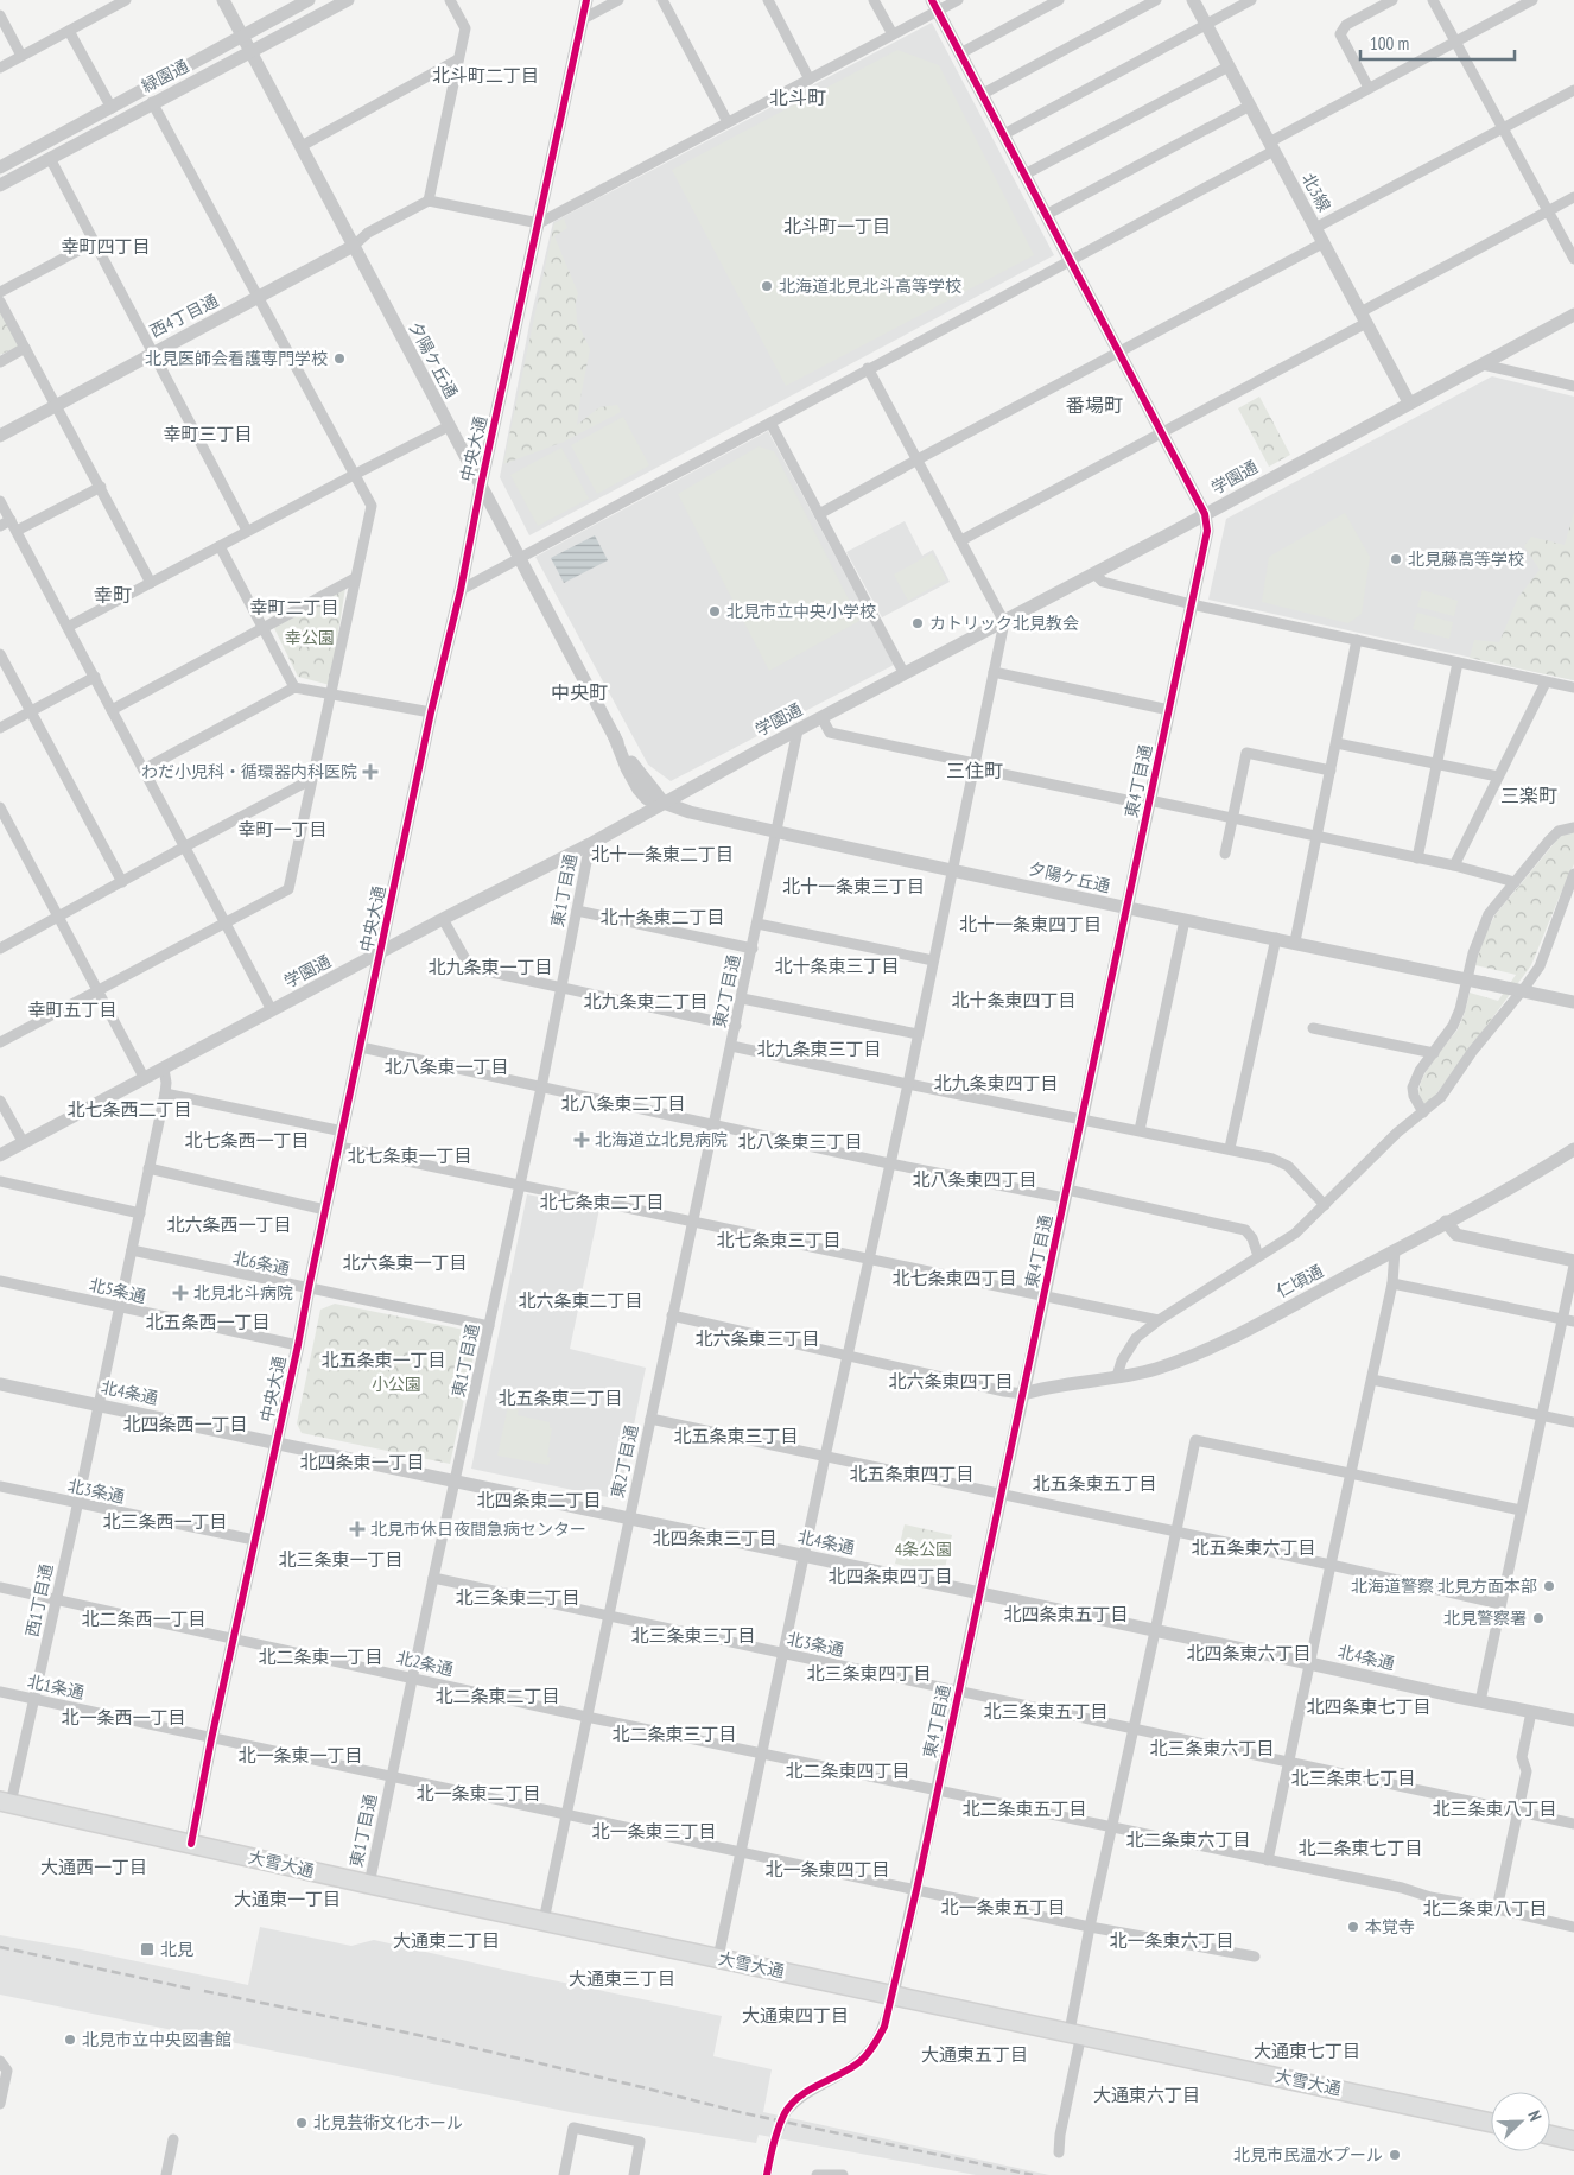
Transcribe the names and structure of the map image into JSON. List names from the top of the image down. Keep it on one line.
{"streets":{"highway":["大雪大通"],"street":["緑園通","北3線","西4丁目通","夕陽ケ丘通","中央大通","学園通","東4丁目通","東1丁目通","東2丁目通","北6条通","仁頃通","北5条通","北4条通","北3条通","西1丁目通","北2条通","北1条通"]},"crossings":[["緑園通","夕陽ケ丘通"],["北3線","学園通"],["西4丁目通","夕陽ケ丘通"],["夕陽ケ丘通","中央大通"],["夕陽ケ丘通","学園通"],["夕陽ケ丘通","東4丁目通"],["夕陽ケ丘通","東2丁目通"],["中央大通","学園通"],["中央大通","北6条通"],["中央大通","北5条通"],["中央大通","北4条通"],["中央大通","北3条通"],["中央大通","北2条通"],["中央大通","北1条通"],["中央大通","大雪大通"],["学園通","東4丁目通"],["学園通","東1丁目通"],["学園通","東2丁目通"],["学園通","西1丁目通"],["東4丁目通","仁頃通"],["東4丁目通","北4条通"],["東4丁目通","北3条通"],["東4丁目通","北2条通"],["東4丁目通","北1条通"],["東4丁目通","大雪大通"],["東1丁目通","北6条通"],["東1丁目通","北4条通"],["東1丁目通","北3条通"],["東1丁目通","北2条通"],["東1丁目通","北1条通"],["東1丁目通","大雪大通"],["東2丁目通","北4条通"],["東2丁目通","北3条通"],["東2丁目通","北2条通"],["東2丁目通","北1条通"],["東2丁目通","大雪大通"],["北6条通","西1丁目通"],["北5条通","西1丁目通"],["北4条通","西1丁目通"],["北3条通","西1丁目通"],["西1丁目通","北2条通"],["西1丁目通","北1条通"],["西1丁目通","大雪大通"]],"districts":["北斗町二丁目","北斗町","北斗町一丁目","幸町四丁目","番場町","幸町三丁目","幸町","幸町二丁目","中央町","三住町","三楽町","幸町一丁目","北十一条東二丁目","北十一条東三丁目","北十条東二丁目","北十一条東四丁目","北十条東三丁目","北九条東一丁目","北十条東四丁目","北九条東二丁目","幸町五丁目","北九条東三丁目","北八条東一丁目","北九条東四丁目","北八条東二丁目","北七条西二丁目","北七条西一丁目","北八条東三丁目","北七条東一丁目","北八条東四丁目","北七条東二丁目","北六条西一丁目","北七条東三丁目","北六条東一丁目","北七条東四丁目","北六条東二丁目","北五条西一丁目","北六条東三丁目","北五条東一丁目","北六条東四丁目","北五条東二丁目","北四条西一丁目","北五条東三丁目","北四条東一丁目","北五条東四丁目","北五条東五丁目","北四条東二丁目","北三条西一丁目","北四条東三丁目","北五条東六丁目","北三条東一丁目","北四条東四丁目","北三条東二丁目","北四条東五丁目","北二条西一丁目","北三条東三丁目","北四条東六丁目","北二条東一丁目","北三条東四丁目","北二条東二丁目","北四条東七丁目","北三条東五丁目","北一条西一丁目","北二条東三丁目","北三条東六丁目","北一条東一丁目","北二条東四丁目","北三条東七丁目","北一条東二丁目","北二条東五丁目","北三条東八丁目","北一条東三丁目","北二条東六丁目","北二条東七丁目","大通西一丁目","北一条東四丁目","大通東一丁目","北一条東五丁目","北二条東八丁目","大通東二丁目","北一条東六丁目","大通東三丁目","大通東四丁目","大通東七丁目","大通東五丁目","大通東六丁目"],"parks":["幸公園","小公園","4条公園"],"places":{"other":["北海道北見北斗高等学校","北見医師会看護専門学校","北見藤高等学校","北見市立中央小学校","カトリック北見教会","北海道警察 北見方面本部","北見警察署","本覚寺","北見市立中央図書館","北見芸術文化ホール","北見市民温水プール"],"health":["わだ小児科・循環器内科医院","北海道立北見病院","北見北斗病院","北見市休日夜間急病センター"],"transit":["北見"]},"scale_bar":"100 m","north":"top right"}
